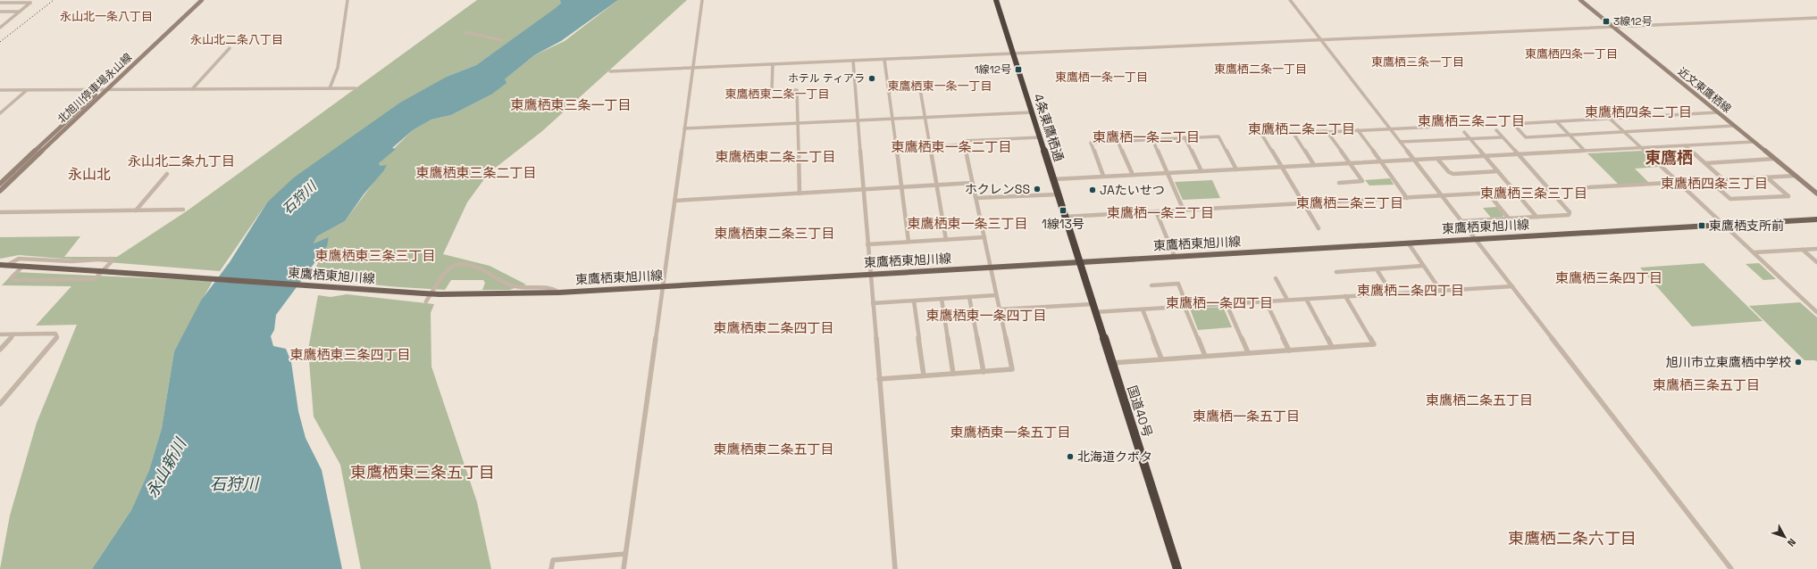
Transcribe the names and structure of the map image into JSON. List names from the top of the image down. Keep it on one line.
{"streets":{"highway":["4条東鷹栖通","国道40号"],"main road":["北旭川停車場永山線","近文東鷹栖線","東鷹栖東旭川線"]},"crossings":[["4条東鷹栖通","東鷹栖東旭川線"],["4条東鷹栖通","国道40号"],["東鷹栖東旭川線","国道40号"]],"districts":["永山北一条八丁目","永山北二条八丁目","東鷹栖四条一丁目","東鷹栖三条一丁目","東鷹栖二条一丁目","東鷹栖一条一丁目","東鷹栖東一条一丁目","東鷹栖東二条一丁目","東鷹栖東三条一丁目","東鷹栖四条二丁目","東鷹栖三条二丁目","東鷹栖二条二丁目","東鷹栖一条二丁目","東鷹栖東一条二丁目","東鷹栖東二条二丁目","東鷹栖","永山北二条九丁目","東鷹栖東三条二丁目","永山北","東鷹栖四条三丁目","東鷹栖三条三丁目","東鷹栖二条三丁目","東鷹栖一条三丁目","東鷹栖東一条三丁目","東鷹栖東二条三丁目","東鷹栖東三条三丁目","東鷹栖三条四丁目","東鷹栖二条四丁目","東鷹栖一条四丁目","東鷹栖東一条四丁目","東鷹栖東二条四丁目","東鷹栖東三条四丁目","東鷹栖三条五丁目","東鷹栖二条五丁目","東鷹栖一条五丁目","東鷹栖東一条五丁目","東鷹栖東二条五丁目","東鷹栖東三条五丁目","東鷹栖二条六丁目"],"water":["石狩川","永山新川"],"places":{"transit":["3線12号","1線12号","1線13号","東鷹栖支所前"],"other":["ホテル ティアラ","ホクレンSS","JAたいせつ","旭川市立東鷹栖中学校","北海道クボタ"]},"north":"bottom right"}
